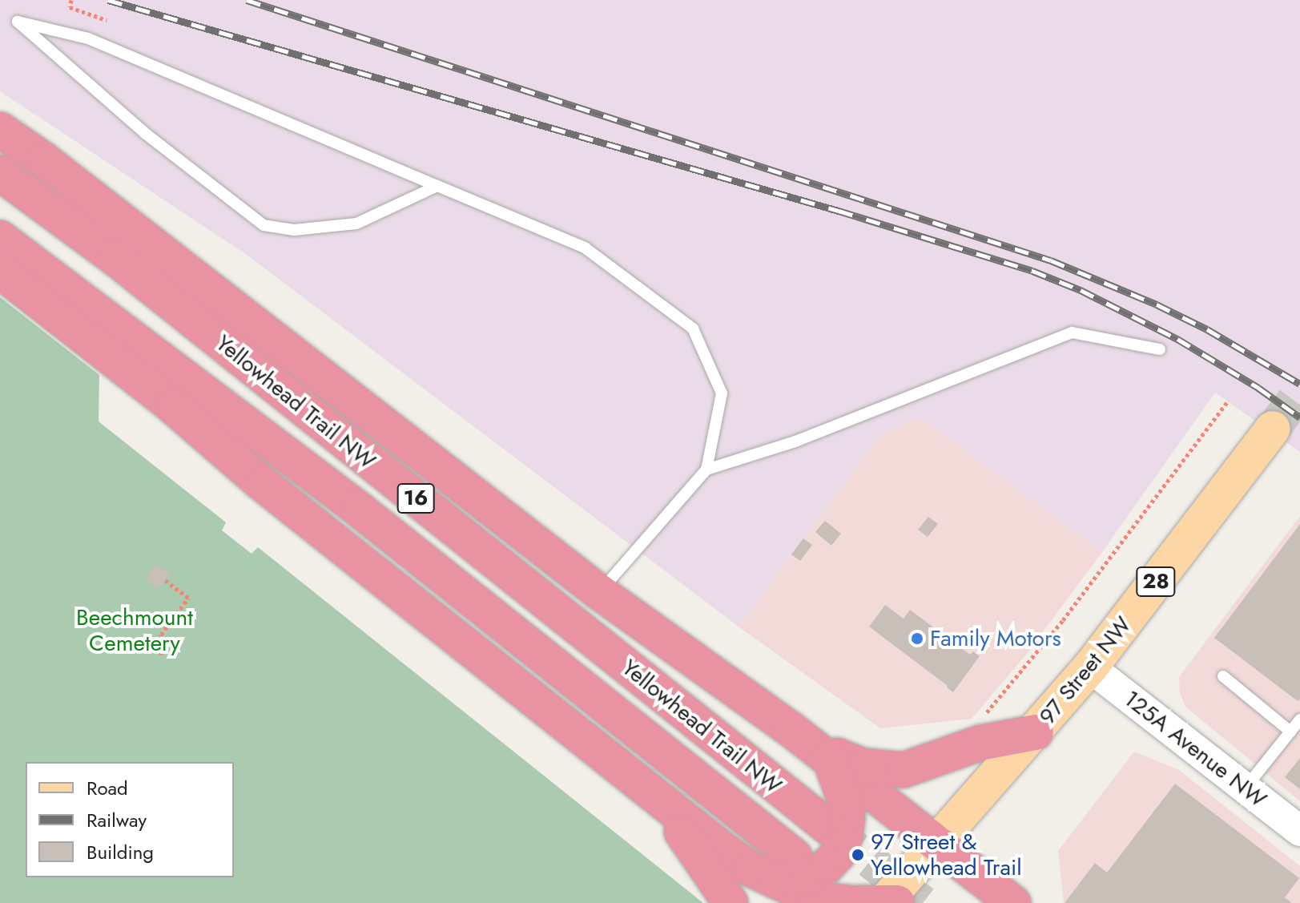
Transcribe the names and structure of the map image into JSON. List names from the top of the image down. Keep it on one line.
{"streets":{"highway":["Yellowhead Trail NW","16"],"main road":["28","97 Street NW"],"street":["125A Avenue NW"]},"crossings":[["97 Street NW","125A Avenue NW"]],"parks":["Beechmount Cemetery"],"places":["Family Motors","97 Street & Yellowhead Trail"],"legend":["Road","Railway","Building"]}
